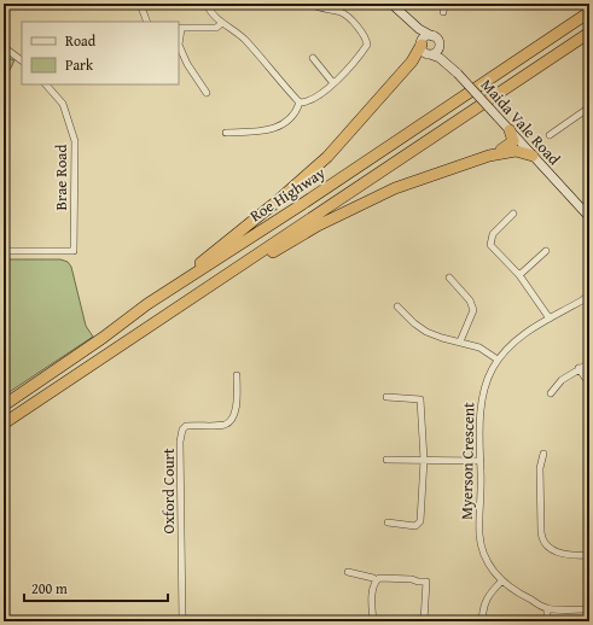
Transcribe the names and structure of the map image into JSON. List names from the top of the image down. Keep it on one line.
{"streets":{"highway":["Roe Highway"],"main road":["Maida Vale Road"],"street":["Brae Road","Myerson Crescent","Oxford Court"]},"legend":["Road","Park"],"scale_bar":"200 m"}
